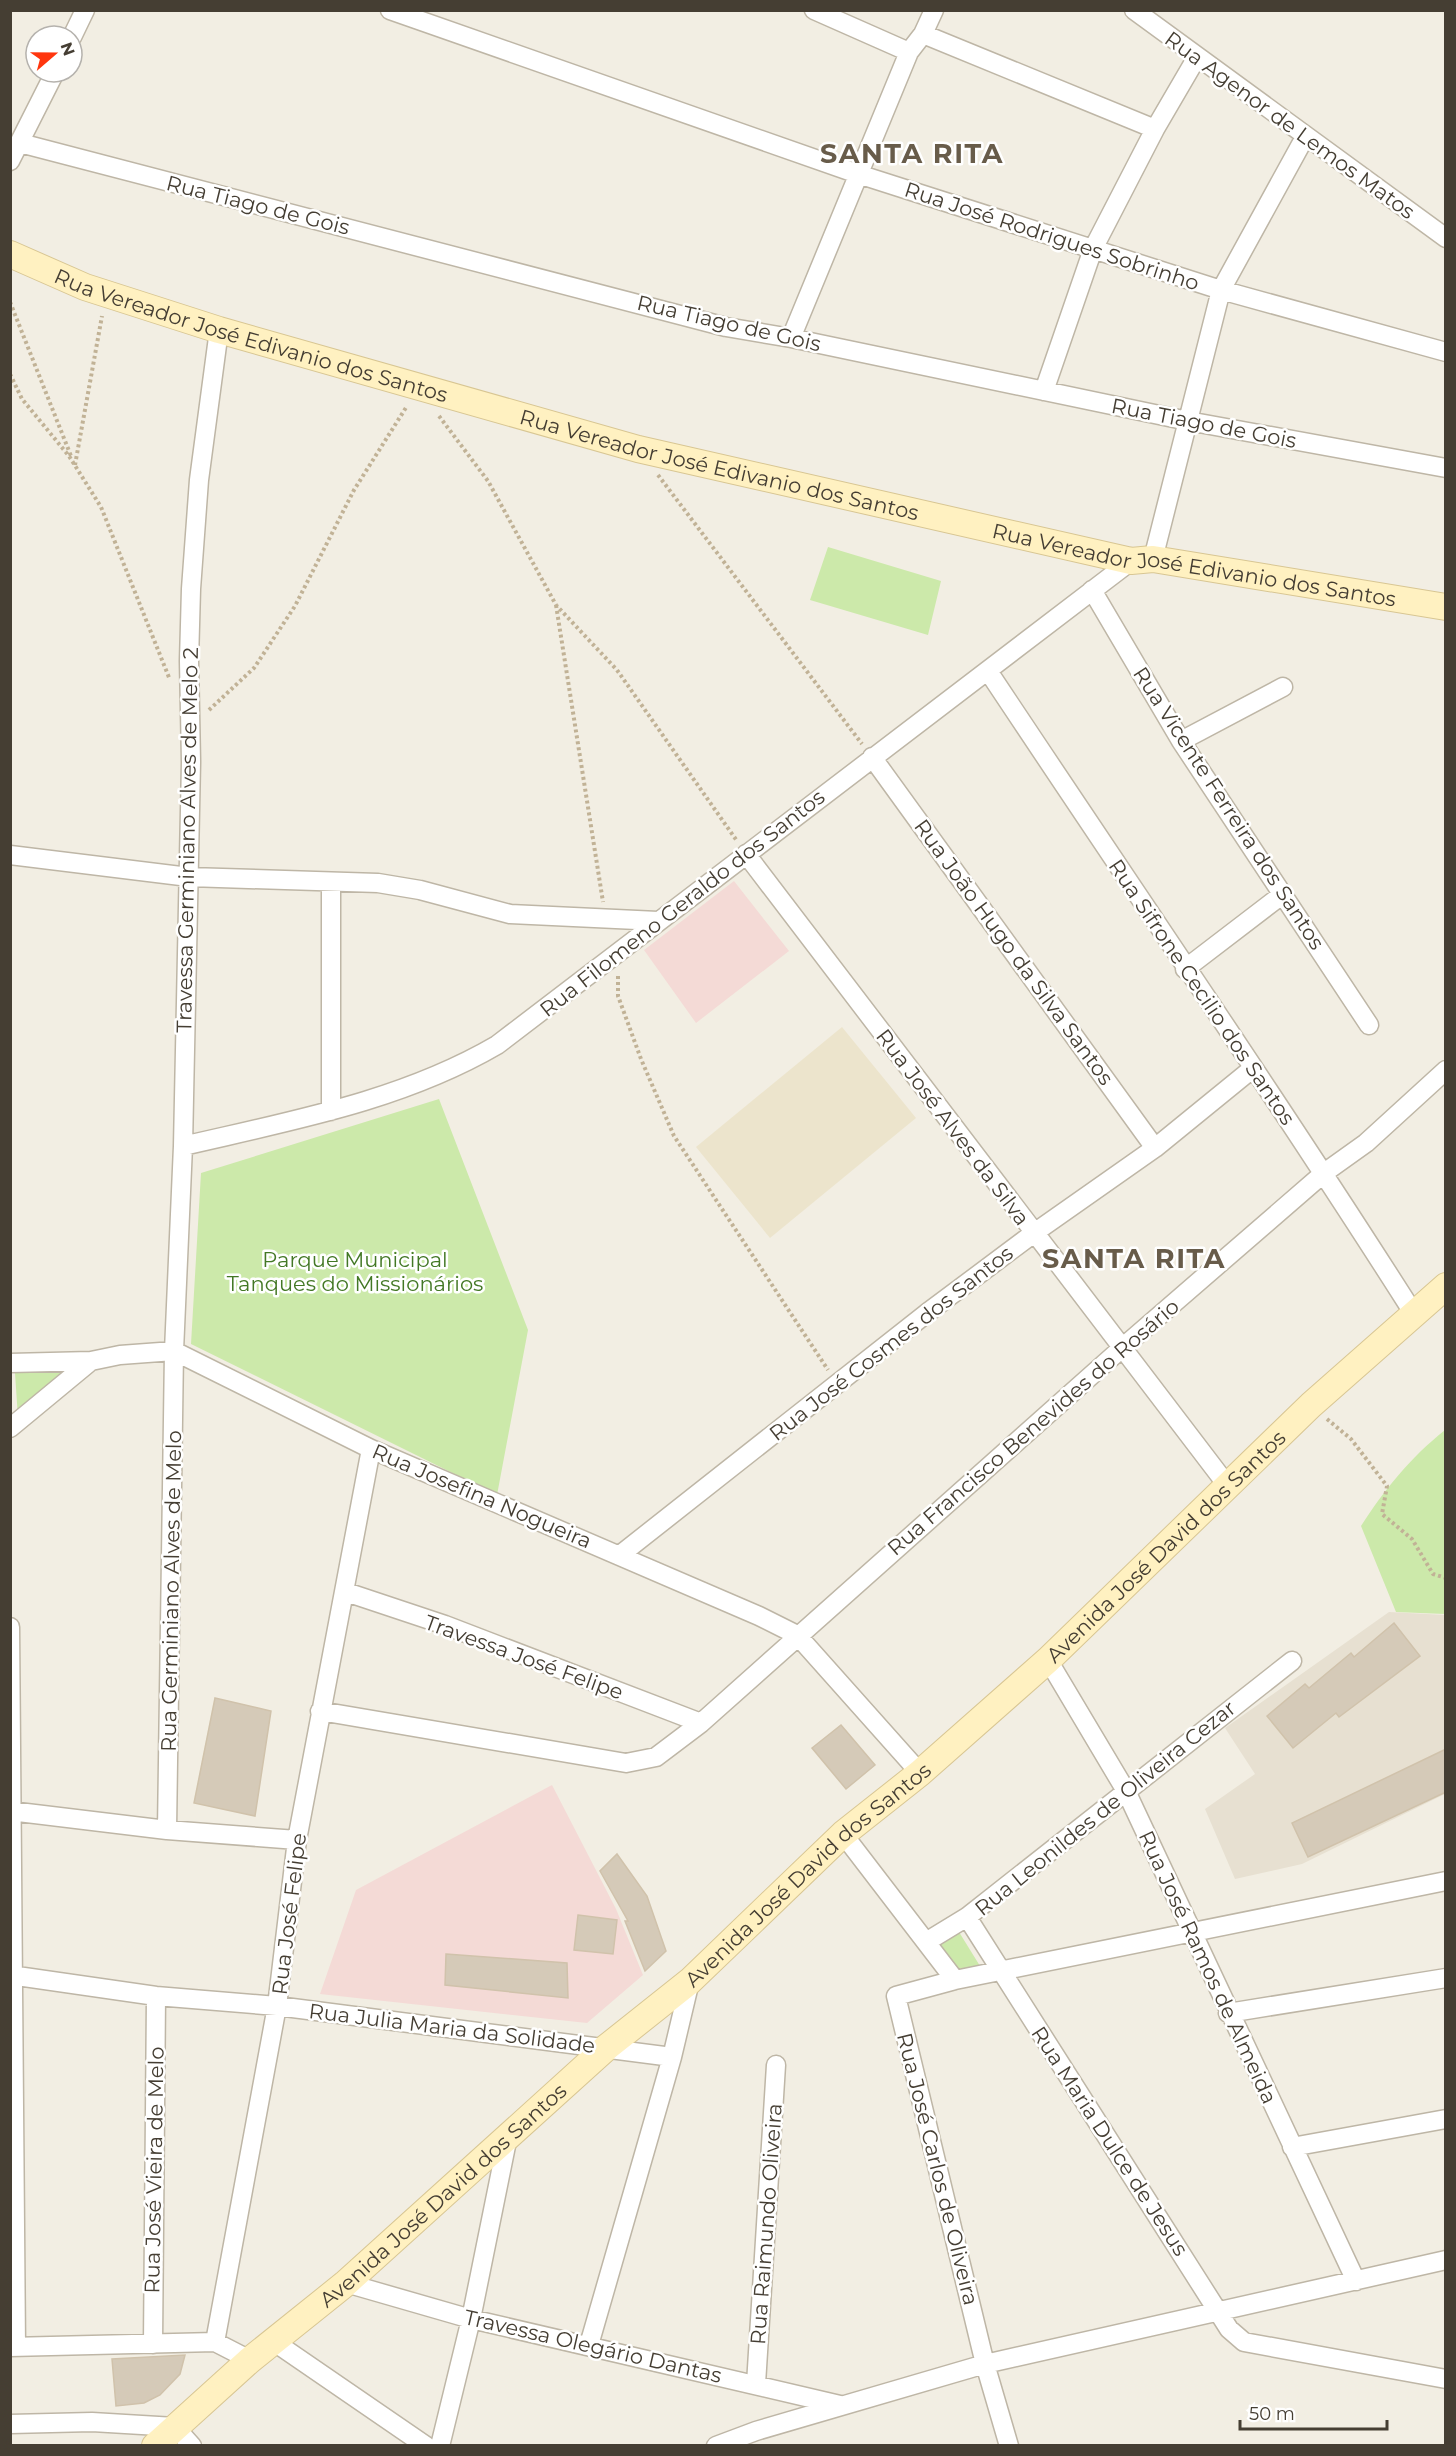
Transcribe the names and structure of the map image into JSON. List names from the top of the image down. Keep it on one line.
{"streets":{"main road":["Rua Vereador José Edivanio dos Santos","Avenida José David dos Santos"],"street":["Rua Agenor de Lemos Matos","Rua Tiago de Gois","Rua José Rodrigues Sobrinho","Rua Vicente Ferreira dos Santos","Travessa Germiniano Alves de Melo 2","Rua Filomeno Geraldo dos Santos","Rua João Hugo da Silva Santos","Rua Sifrone Cecilio dos Santos","Rua José Alves da Silva","Rua José Cosmes dos Santos","Rua Francisco Benevides do Rosário","Rua Josefina Nogueira","Rua Germiniano Alves de Melo","Travessa José Felipe","Rua Leonildes de Oliveira Cezar","Rua José Felipe","Rua José Ramos de Almeida","Rua Julia Maria da Solidade","Rua Maria Dulce de Jesus","Rua José Carlos de Oliveira","Rua José Vieira de Melo","Rua Raimundo Oliveira","Travessa Olegário Dantas"]},"crossings":[["Rua Vereador José Edivanio dos Santos","Travessa Germiniano Alves de Melo 2"],["Rua Vereador José Edivanio dos Santos","Rua Filomeno Geraldo dos Santos"],["Rua Vicente Ferreira dos Santos","Rua Filomeno Geraldo dos Santos"],["Travessa Germiniano Alves de Melo 2","Rua Filomeno Geraldo dos Santos"],["Travessa Germiniano Alves de Melo 2","Rua Josefina Nogueira"],["Travessa Germiniano Alves de Melo 2","Rua Germiniano Alves de Melo"],["Rua Filomeno Geraldo dos Santos","Rua João Hugo da Silva Santos"],["Rua Filomeno Geraldo dos Santos","Rua Sifrone Cecilio dos Santos"],["Rua Filomeno Geraldo dos Santos","Rua José Alves da Silva"],["Rua João Hugo da Silva Santos","Rua José Cosmes dos Santos"],["Rua Sifrone Cecilio dos Santos","Rua José Cosmes dos Santos"],["Rua Sifrone Cecilio dos Santos","Rua Francisco Benevides do Rosário"],["Rua Sifrone Cecilio dos Santos","Avenida José David dos Santos"],["Rua José Alves da Silva","Rua José Cosmes dos Santos"],["Rua José Alves da Silva","Rua Francisco Benevides do Rosário"],["Rua José Alves da Silva","Avenida José David dos Santos"],["Rua José Cosmes dos Santos","Rua Josefina Nogueira"],["Rua Francisco Benevides do Rosário","Rua Josefina Nogueira"],["Rua Francisco Benevides do Rosário","Travessa José Felipe"],["Rua Francisco Benevides do Rosário","Rua José Felipe"],["Rua Josefina Nogueira","Avenida José David dos Santos"],["Rua Josefina Nogueira","Rua Germiniano Alves de Melo"],["Rua Josefina Nogueira","Rua José Felipe"],["Avenida José David dos Santos","Rua José Ramos de Almeida"],["Avenida José David dos Santos","Rua Julia Maria da Solidade"],["Avenida José David dos Santos","Travessa Olegário Dantas"],["Travessa José Felipe","Rua José Felipe"],["Rua Leonildes de Oliveira Cezar","Rua José Ramos de Almeida"],["Rua Leonildes de Oliveira Cezar","Rua Maria Dulce de Jesus"],["Rua Leonildes de Oliveira Cezar","Rua José Carlos de Oliveira"],["Rua José Felipe","Rua Julia Maria da Solidade"],["Rua José Ramos de Almeida","Rua José Carlos de Oliveira"],["Rua Julia Maria da Solidade","Rua José Vieira de Melo"],["Rua Maria Dulce de Jesus","Rua José Carlos de Oliveira"],["Rua Raimundo Oliveira","Travessa Olegário Dantas"]],"districts":["SANTA RITA","SANTA RITA"],"parks":["Parque Municipal Tanques do Missionários"],"scale_bar":"50 m","north":"right"}
